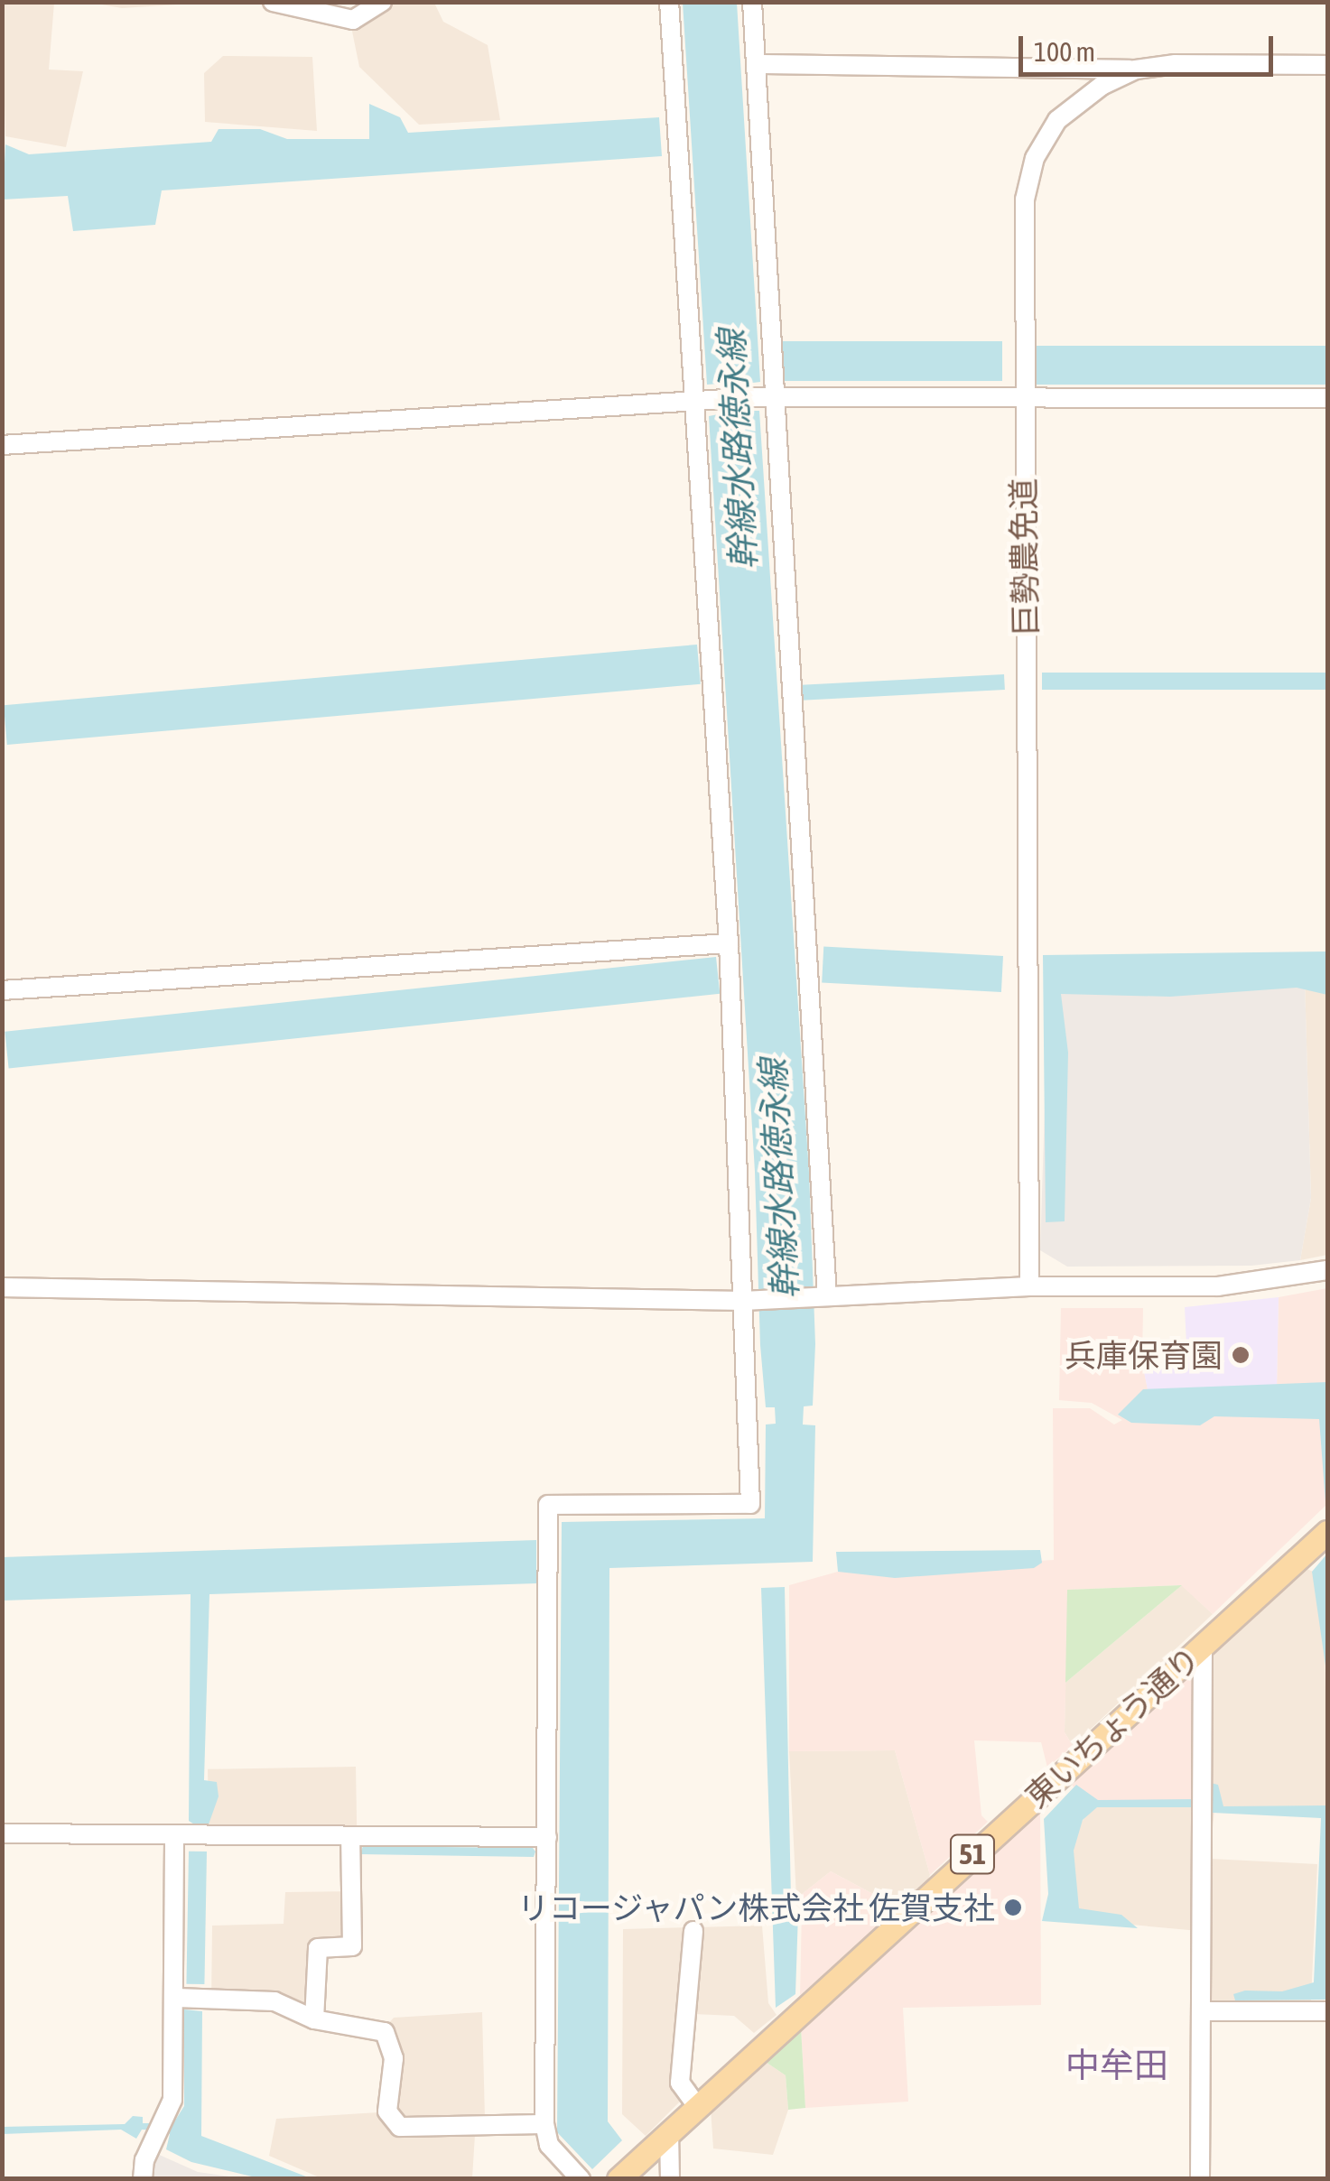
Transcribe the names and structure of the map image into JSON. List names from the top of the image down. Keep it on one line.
{"streets":{"main road":["東いちょう通り","51"],"street":["巨勢農免道"]},"districts":["中牟田"],"water":["幹線水路徳永線"],"places":["兵庫保育園","リコージャパン株式会社 佐賀支社"],"scale_bar":"100 m"}
